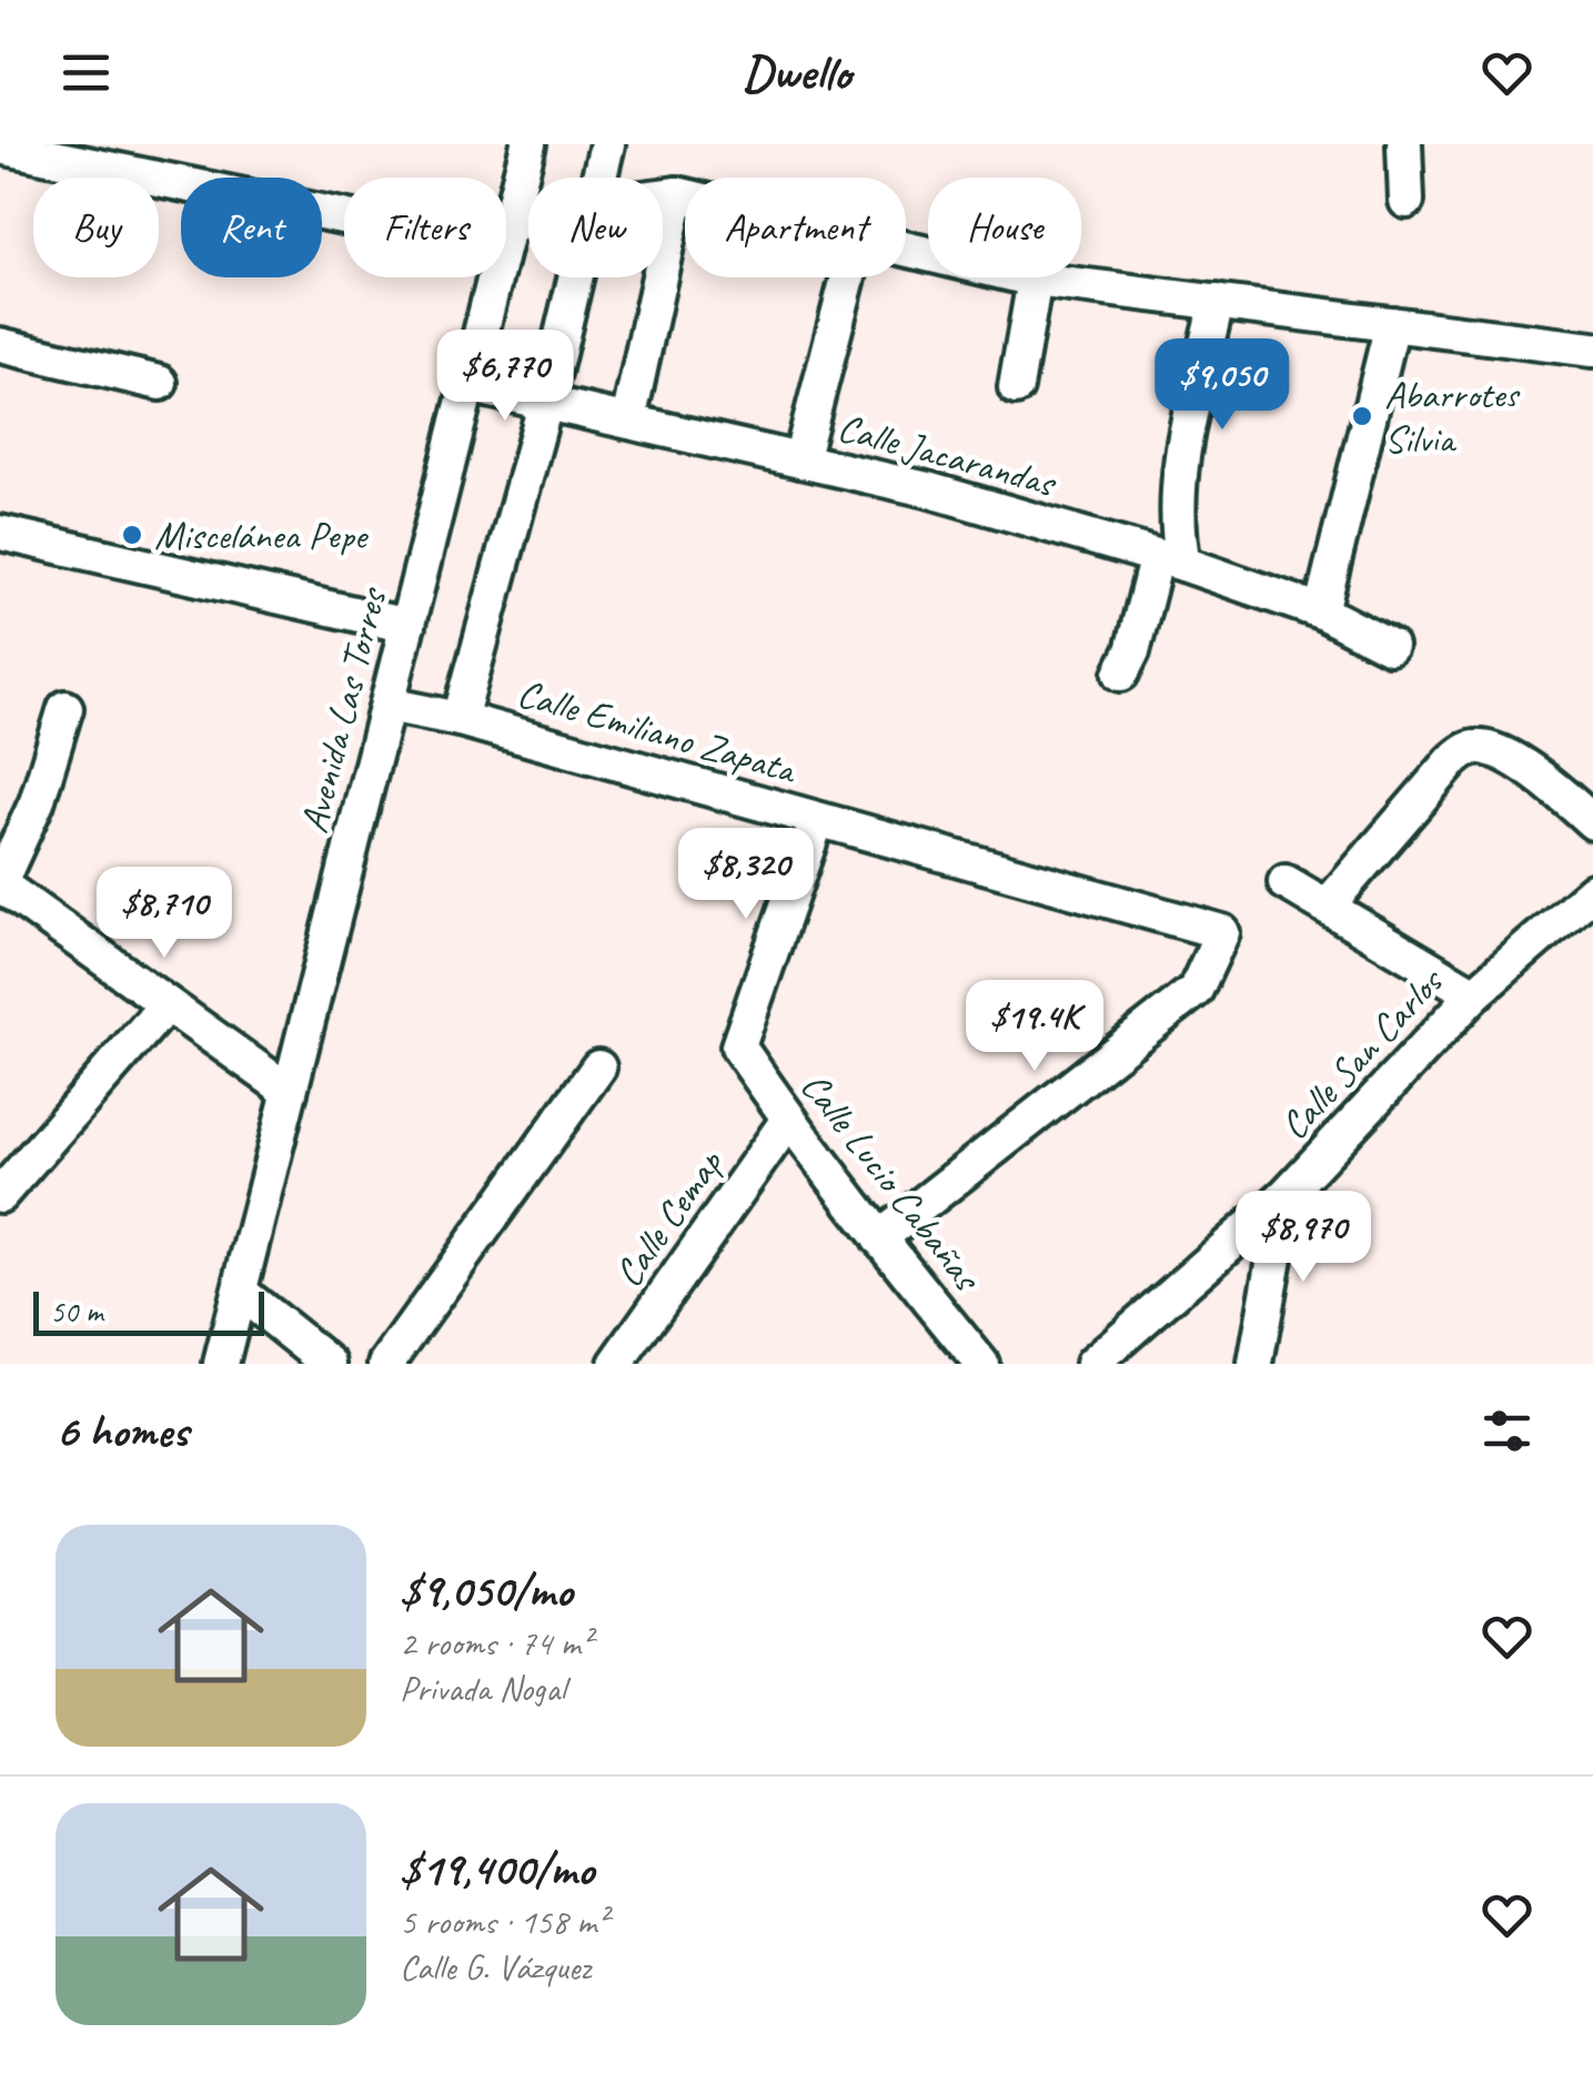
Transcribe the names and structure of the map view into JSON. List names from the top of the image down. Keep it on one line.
{"streets":{"street":["Calle Jacarandas","Avenida Las Torres","Calle Emiliano Zapata","Calle San Carlos","Calle Lucio Cabañas","Calle Cemap"]},"crossings":[["Calle Jacarandas","Avenida Las Torres"],["Avenida Las Torres","Calle Emiliano Zapata"],["Calle Emiliano Zapata","Calle Lucio Cabañas"],["Calle Lucio Cabañas","Calle Cemap"]],"places":["Abarrotes Silvia","Miscelánea Pepe"],"scale_bar":"50 m","page":{"header":"Dwello","chip":["Buy","Rent","Filters","New","Apartment","House"],"price":["$6,770","$9,050","$8,320","$8,710","$19.4K","$8,970"],"scale":"50 m","heading":"6 homes","list":[{"name":"$9,050/mo","note":"2 rooms · 74 m² · Privada Nogal"},{"name":"$19,400/mo","note":"5 rooms · 158 m² · Calle G. Vázquez"}]}}
